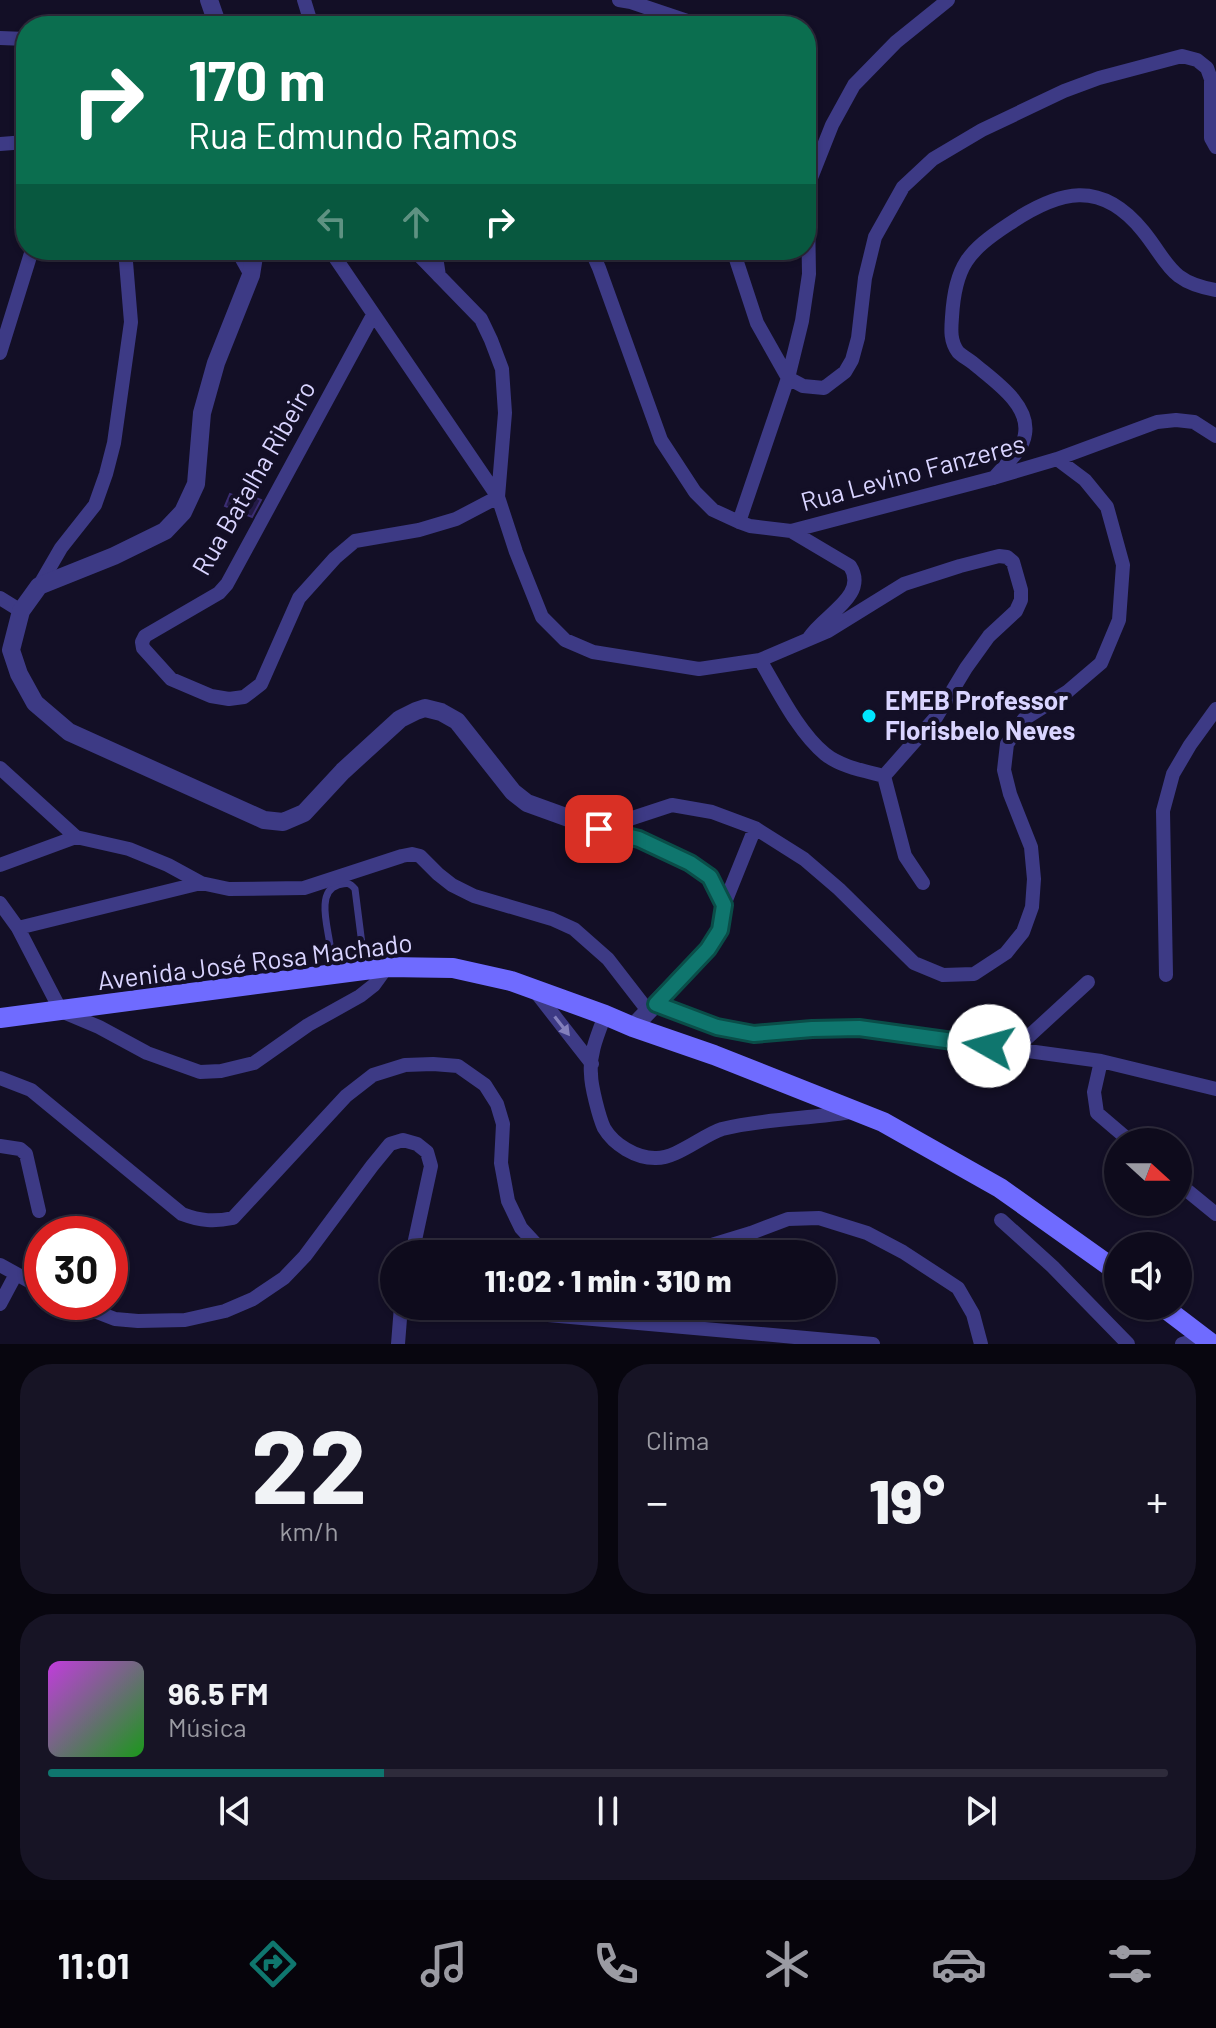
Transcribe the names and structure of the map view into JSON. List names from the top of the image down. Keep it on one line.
{"streets":{"main road":["Avenida José Rosa Machado"],"street":["Rua Levino Fanzeres","Rua Batalha Ribeiro"]},"places":["EMEB Professor Florisbelo Neves"],"north":"right","page":{"turn":["170 m","Rua Edmundo Ramos"],"limit":"30","trip":"11:02 · 1 min · 310 m","tile":[["22","km/h"],"Clima"],"heat":["−","19°","+"],"song":["96.5 FM","Música"],"tabs":"11:01"}}
